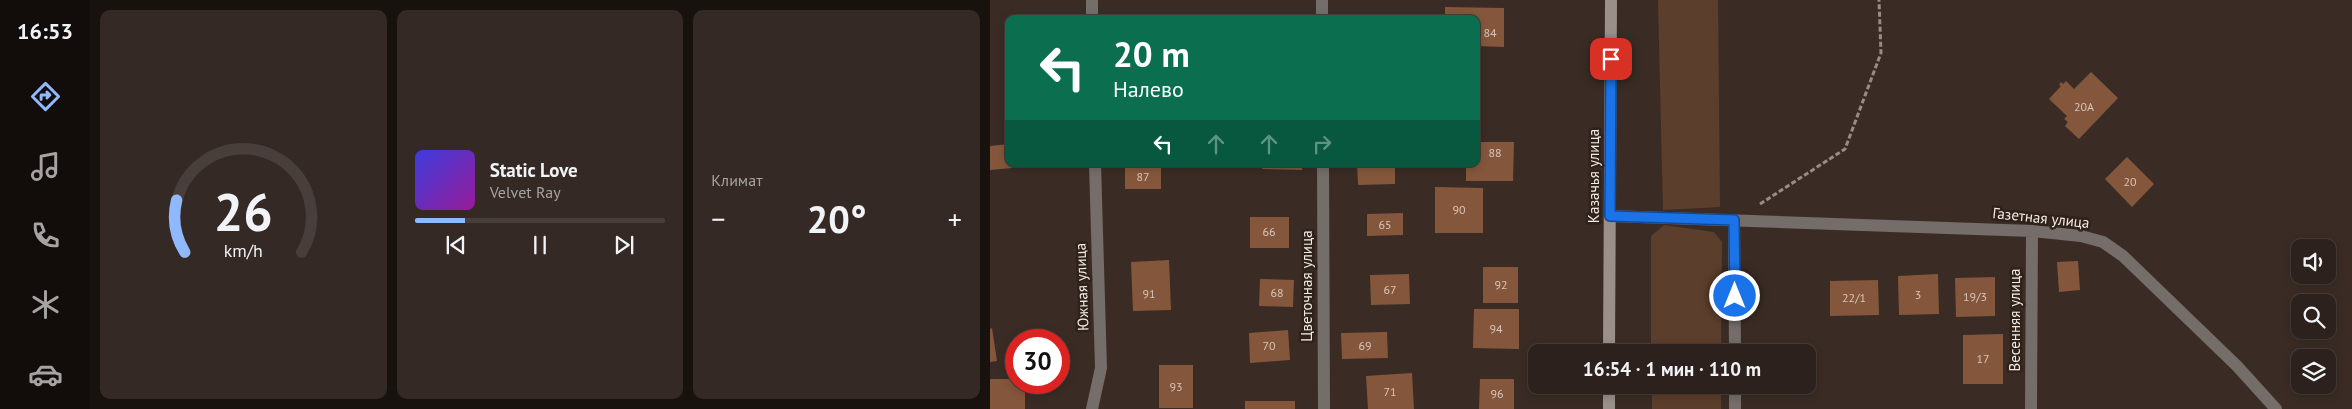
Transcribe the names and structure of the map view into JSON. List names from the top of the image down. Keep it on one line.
{"streets":{"main road":["Казачья улица"],"street":["Газетная улица","Цветочная улица","Южная улица","Весенняя улица"]},"crossings":[["Казачья улица","Газетная улица"],["Газетная улица","Весенняя улица"]],"house_numbers":["84","20А","88","87","20","90","65","66","92","67","68","91","3","19/3","22/1","94","70","69","17","93","71","96"],"page":{"tabs":"16:53","tile":"Климат","turn":["20 m","Налево"],"song":["Static Love","Velvet Ray"],"heat":["−","20°","+"],"limit":"30","trip":"16:54 · 1 мин · 110 m","gauge":["26","km/h"]}}
